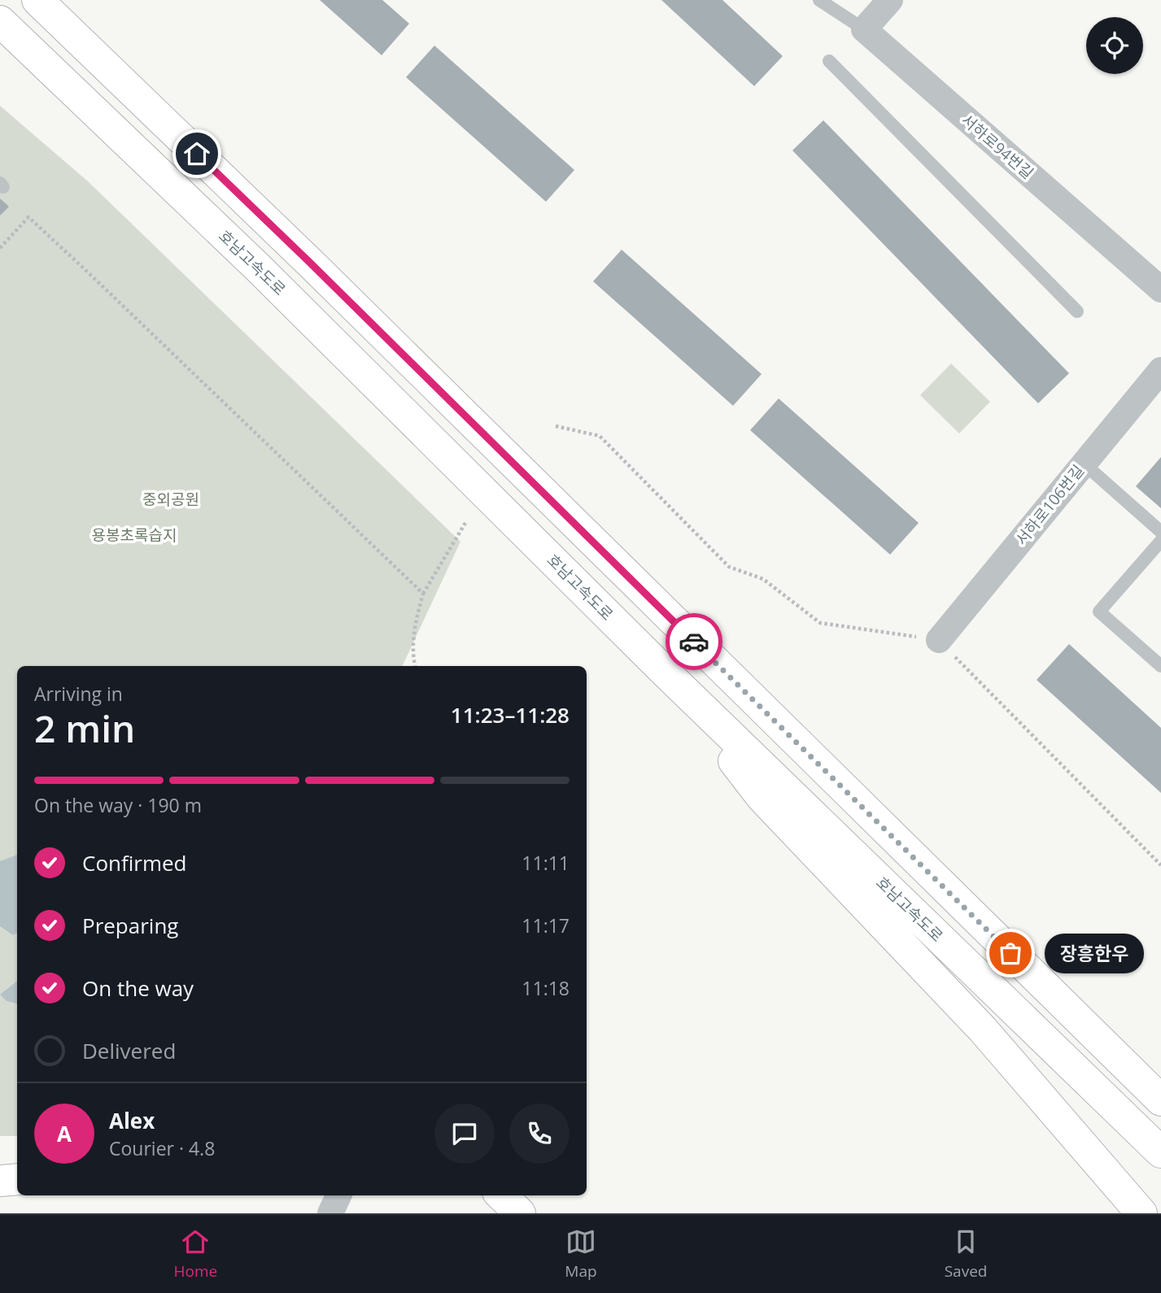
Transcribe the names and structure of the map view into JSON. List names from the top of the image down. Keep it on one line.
{"streets":{"main road":["호남고속도로"],"street":["서하로94번길","서하로106번길"]},"parks":["중외공원","용봉초록습지"],"places":["장흥한우"],"page":{"heading":["2 min","Arriving in","11:23–11:28"],"panel":["Alex","Courier · 4.8"],"bar":"On the way · 190 m","list":[["Confirmed","11:11"],["Preparing","11:17"],["On the way","11:18"],"Delivered"],"bubble":"장흥한우","round":"A","tabs":["Home","Map","Saved"]}}
